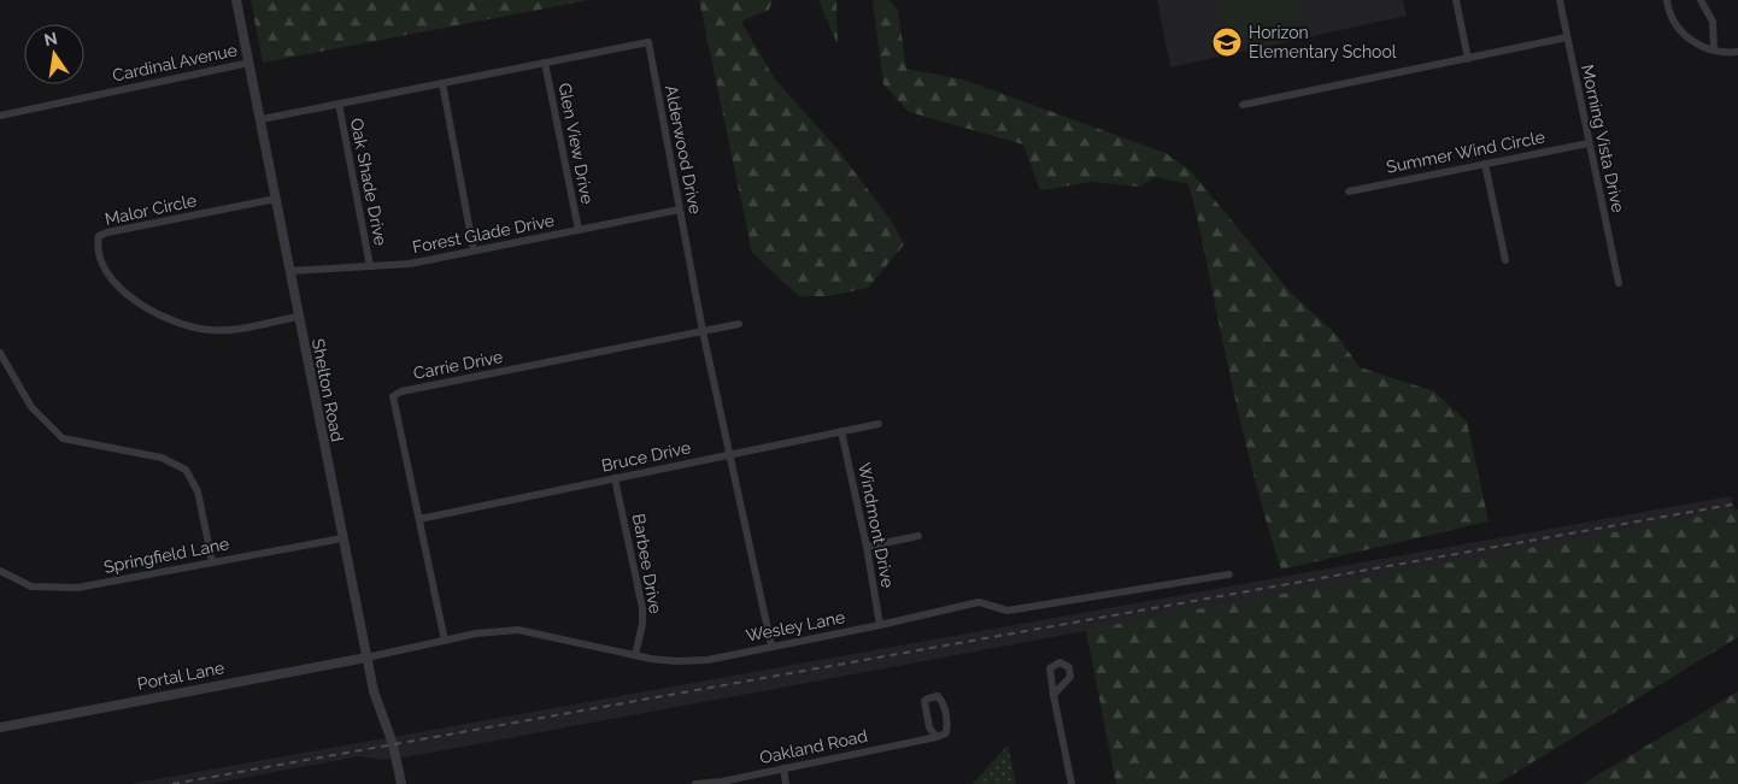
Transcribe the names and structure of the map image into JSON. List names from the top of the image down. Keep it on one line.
{"streets":{"street":["Cardinal Avenue","Morning Vista Drive","Glen View Drive","Alderwood Drive","Summer Wind Circle","Oak Shade Drive","Malor Circle","Forest Glade Drive","Carrie Drive","Shelton Road","Bruce Drive","Windmont Drive","Springfield Lane","Barbee Drive","Wesley Lane","Portal Lane","Oakland Road"]},"crossings":[["Cardinal Avenue","Shelton Road"],["Morning Vista Drive","Summer Wind Circle"],["Glen View Drive","Alderwood Drive"],["Glen View Drive","Forest Glade Drive"],["Alderwood Drive","Oak Shade Drive"],["Alderwood Drive","Forest Glade Drive"],["Alderwood Drive","Carrie Drive"],["Alderwood Drive","Shelton Road"],["Alderwood Drive","Bruce Drive"],["Alderwood Drive","Wesley Lane"],["Oak Shade Drive","Forest Glade Drive"],["Malor Circle","Shelton Road"],["Forest Glade Drive","Shelton Road"],["Carrie Drive","Bruce Drive"],["Carrie Drive","Wesley Lane"],["Shelton Road","Springfield Lane"],["Shelton Road","Wesley Lane"],["Shelton Road","Portal Lane"],["Bruce Drive","Windmont Drive"],["Bruce Drive","Barbee Drive"],["Windmont Drive","Wesley Lane"],["Barbee Drive","Wesley Lane"],["Wesley Lane","Portal Lane"]],"places":{"school or university":["Horizon Elementary School"]},"north":"top"}
